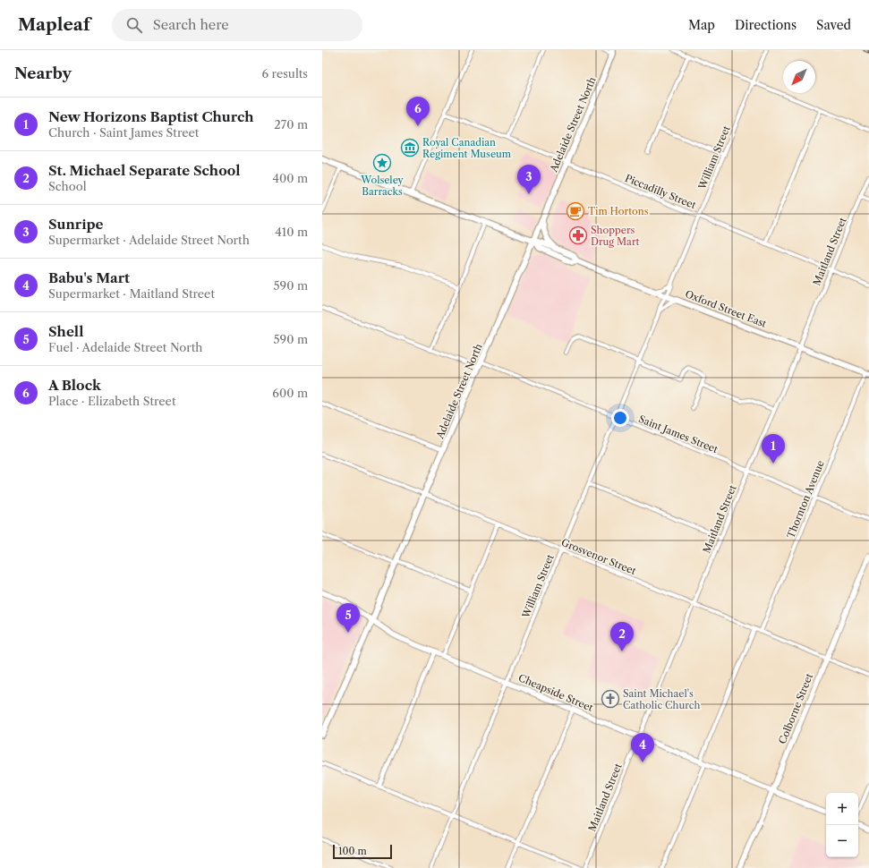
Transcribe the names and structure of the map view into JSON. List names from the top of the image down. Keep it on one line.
{"streets":{"main road":["Adelaide Street North","Oxford Street East"],"street":["William Street","Piccadilly Street","Maitland Street","Saint James Street","Thornton Avenue","Grosvenor Street","Cheapside Street","Colborne Street"]},"crossings":[["Adelaide Street North","Piccadilly Street"],["Adelaide Street North","Oxford Street East"],["Adelaide Street North","Saint James Street"],["Adelaide Street North","Grosvenor Street"],["Adelaide Street North","Cheapside Street"],["William Street","Piccadilly Street"],["William Street","Oxford Street East"],["William Street","Saint James Street"],["William Street","Grosvenor Street"],["William Street","Cheapside Street"],["Piccadilly Street","Maitland Street"],["Maitland Street","Oxford Street East"],["Maitland Street","Saint James Street"],["Maitland Street","Grosvenor Street"],["Maitland Street","Cheapside Street"],["Oxford Street East","Thornton Avenue"],["Saint James Street","Thornton Avenue"],["Thornton Avenue","Grosvenor Street"],["Grosvenor Street","Colborne Street"],["Cheapside Street","Colborne Street"]],"places":{"museum":["Royal Canadian Regiment Museum"],"place":["Wolseley Barracks"],"cafe":["Tim Hortons"],"pharmacy":["Shoppers Drug Mart"],"church":["Saint Michael's Catholic Church"]},"scale_bar":"100 m","north":"bottom left","page":{"header":"Mapleaf","search":"Search here","nav":["Map","Directions","Saved"],"heading":["Nearby","6 results"],"list":[{"mark":"1","name":"New Horizons Baptist Church","note":"Church · Saint James Street","value":"270 m"},{"mark":"2","name":"St. Michael Separate School","note":"School","value":"400 m"},{"mark":"3","name":"Sunripe","note":"Supermarket · Adelaide Street North","value":"410 m"},{"mark":"4","name":"Babu's Mart","note":"Supermarket · Maitland Street","value":"590 m"},{"mark":"5","name":"Shell","note":"Fuel · Adelaide Street North","value":"590 m"},{"mark":"6","name":"A Block","note":"Place · Elizabeth Street","value":"600 m"}],"pins":["6","3","1","5","2","4"],"map_buttons":["+","−"],"scale":"100 m"}}
